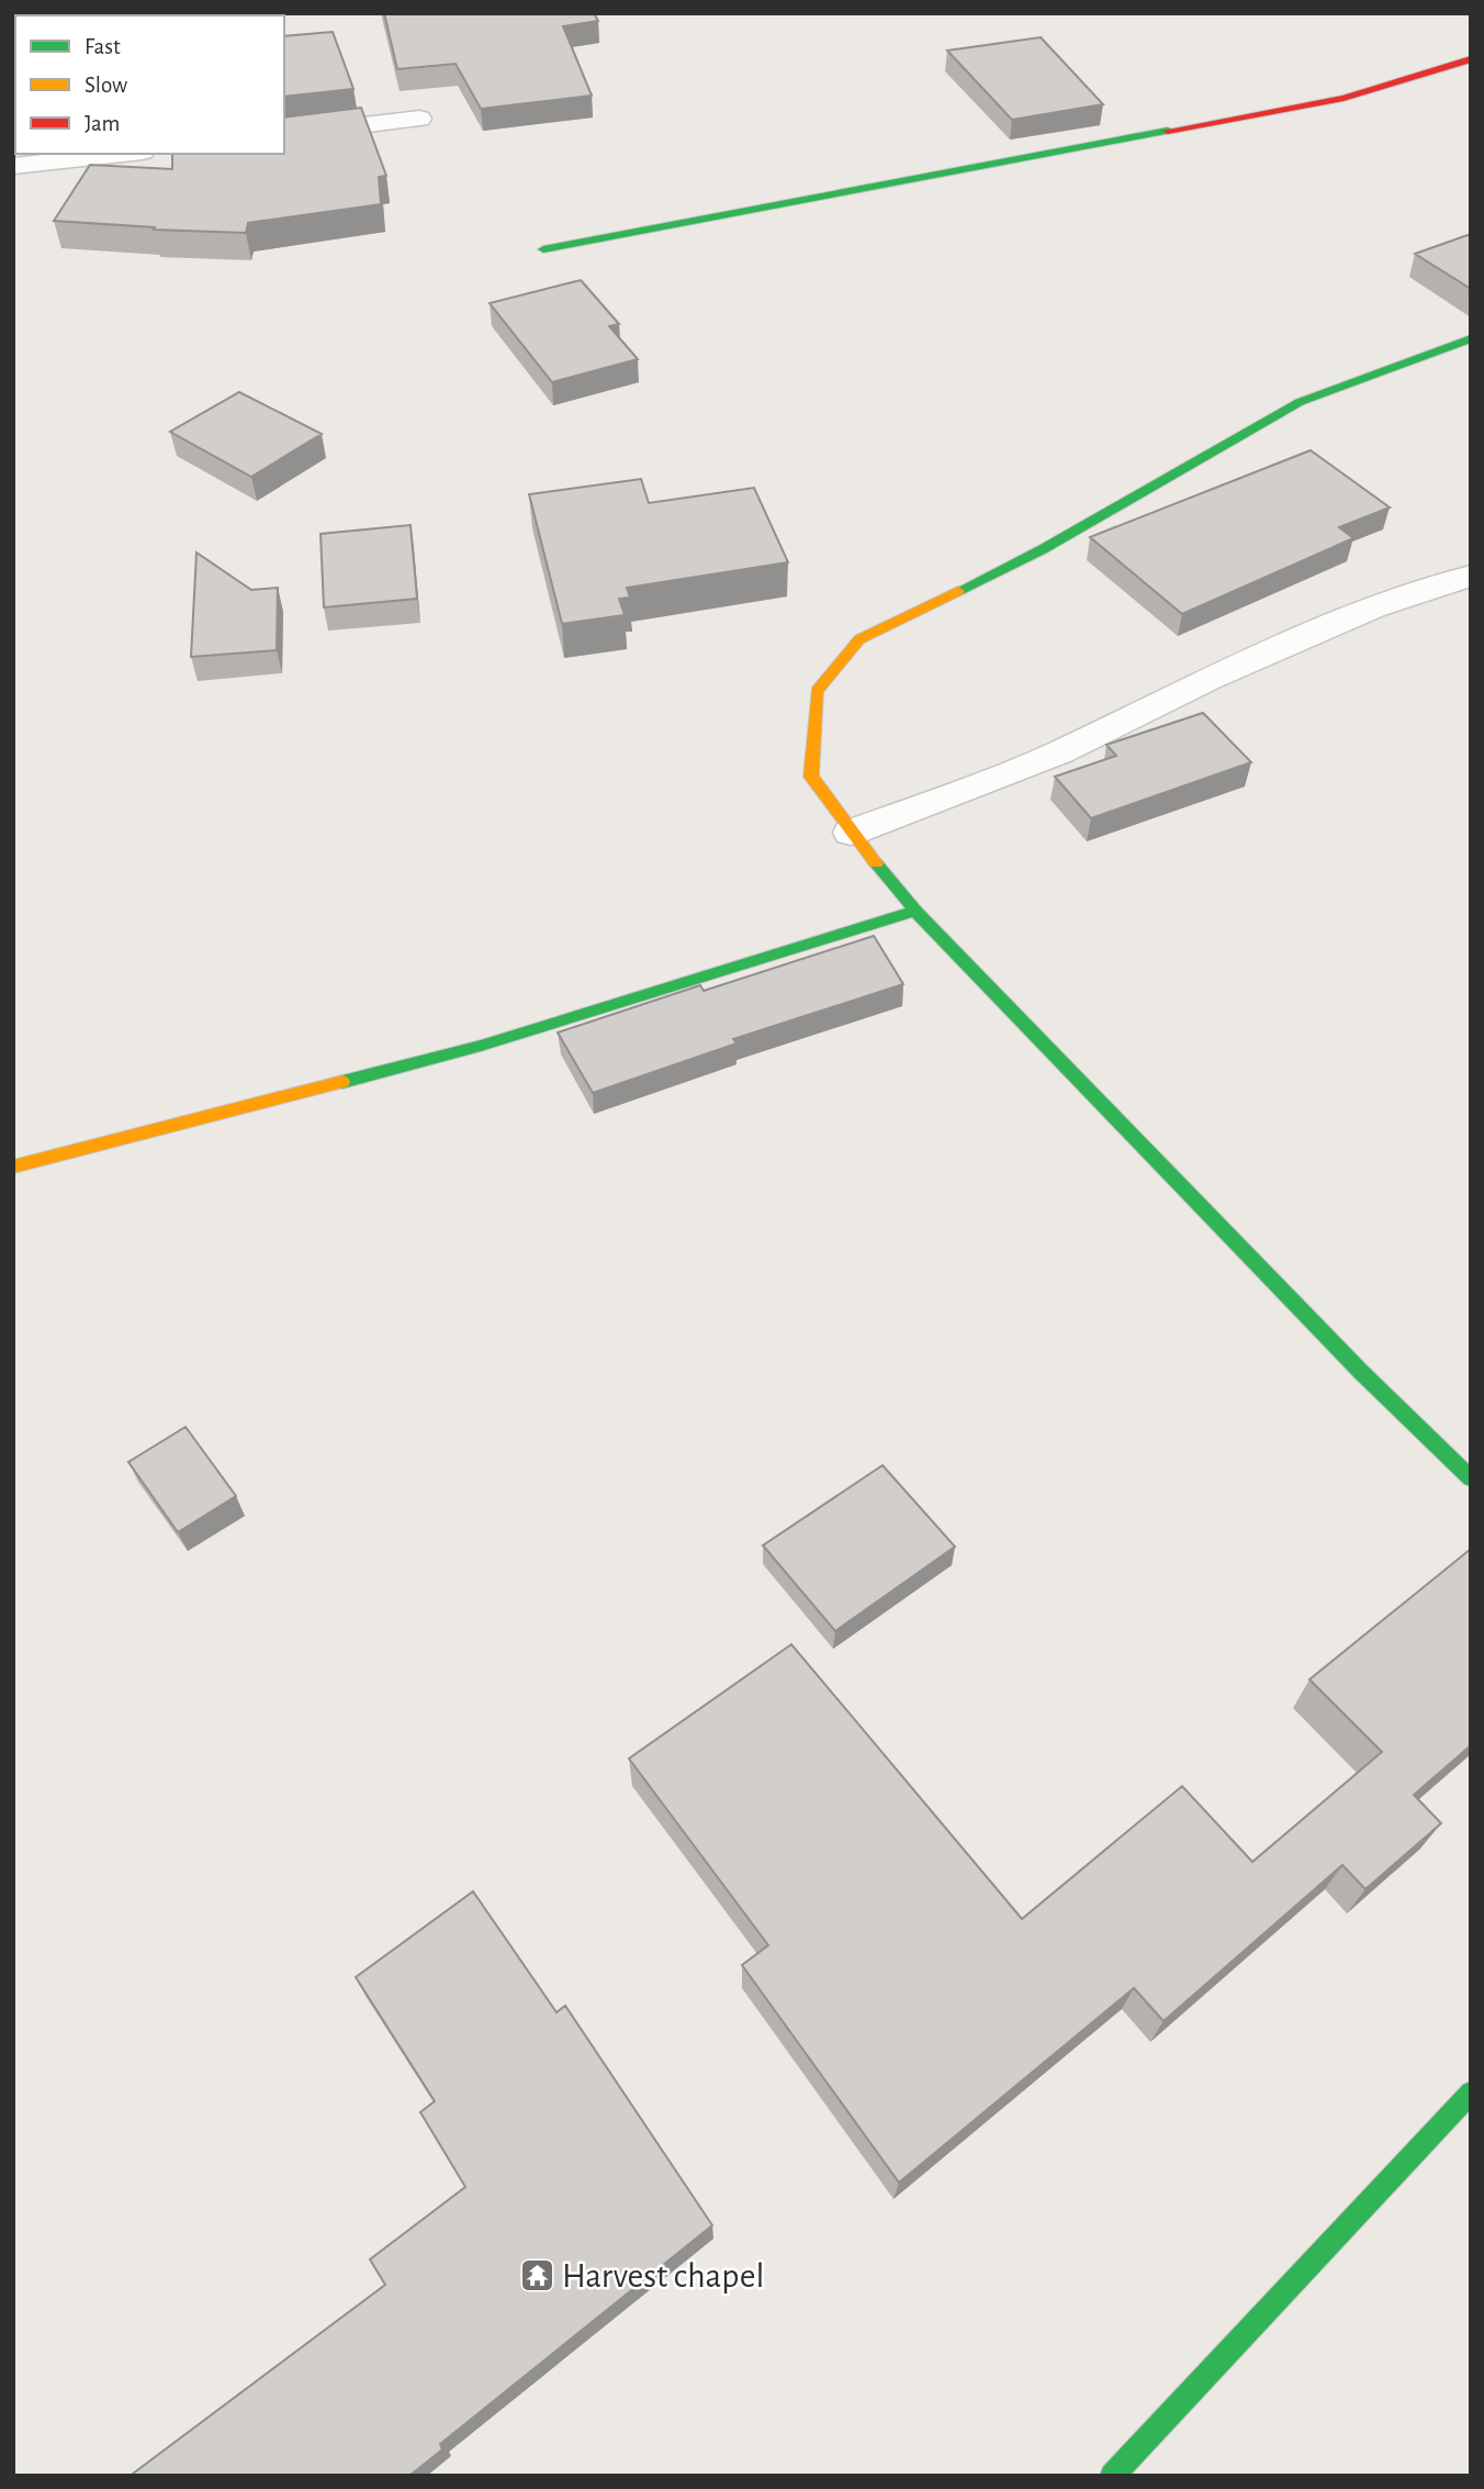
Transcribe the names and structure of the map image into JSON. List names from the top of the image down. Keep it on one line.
{"places":{"temple":["Harvest chapel"]},"legend":["Fast","Slow","Jam"]}
